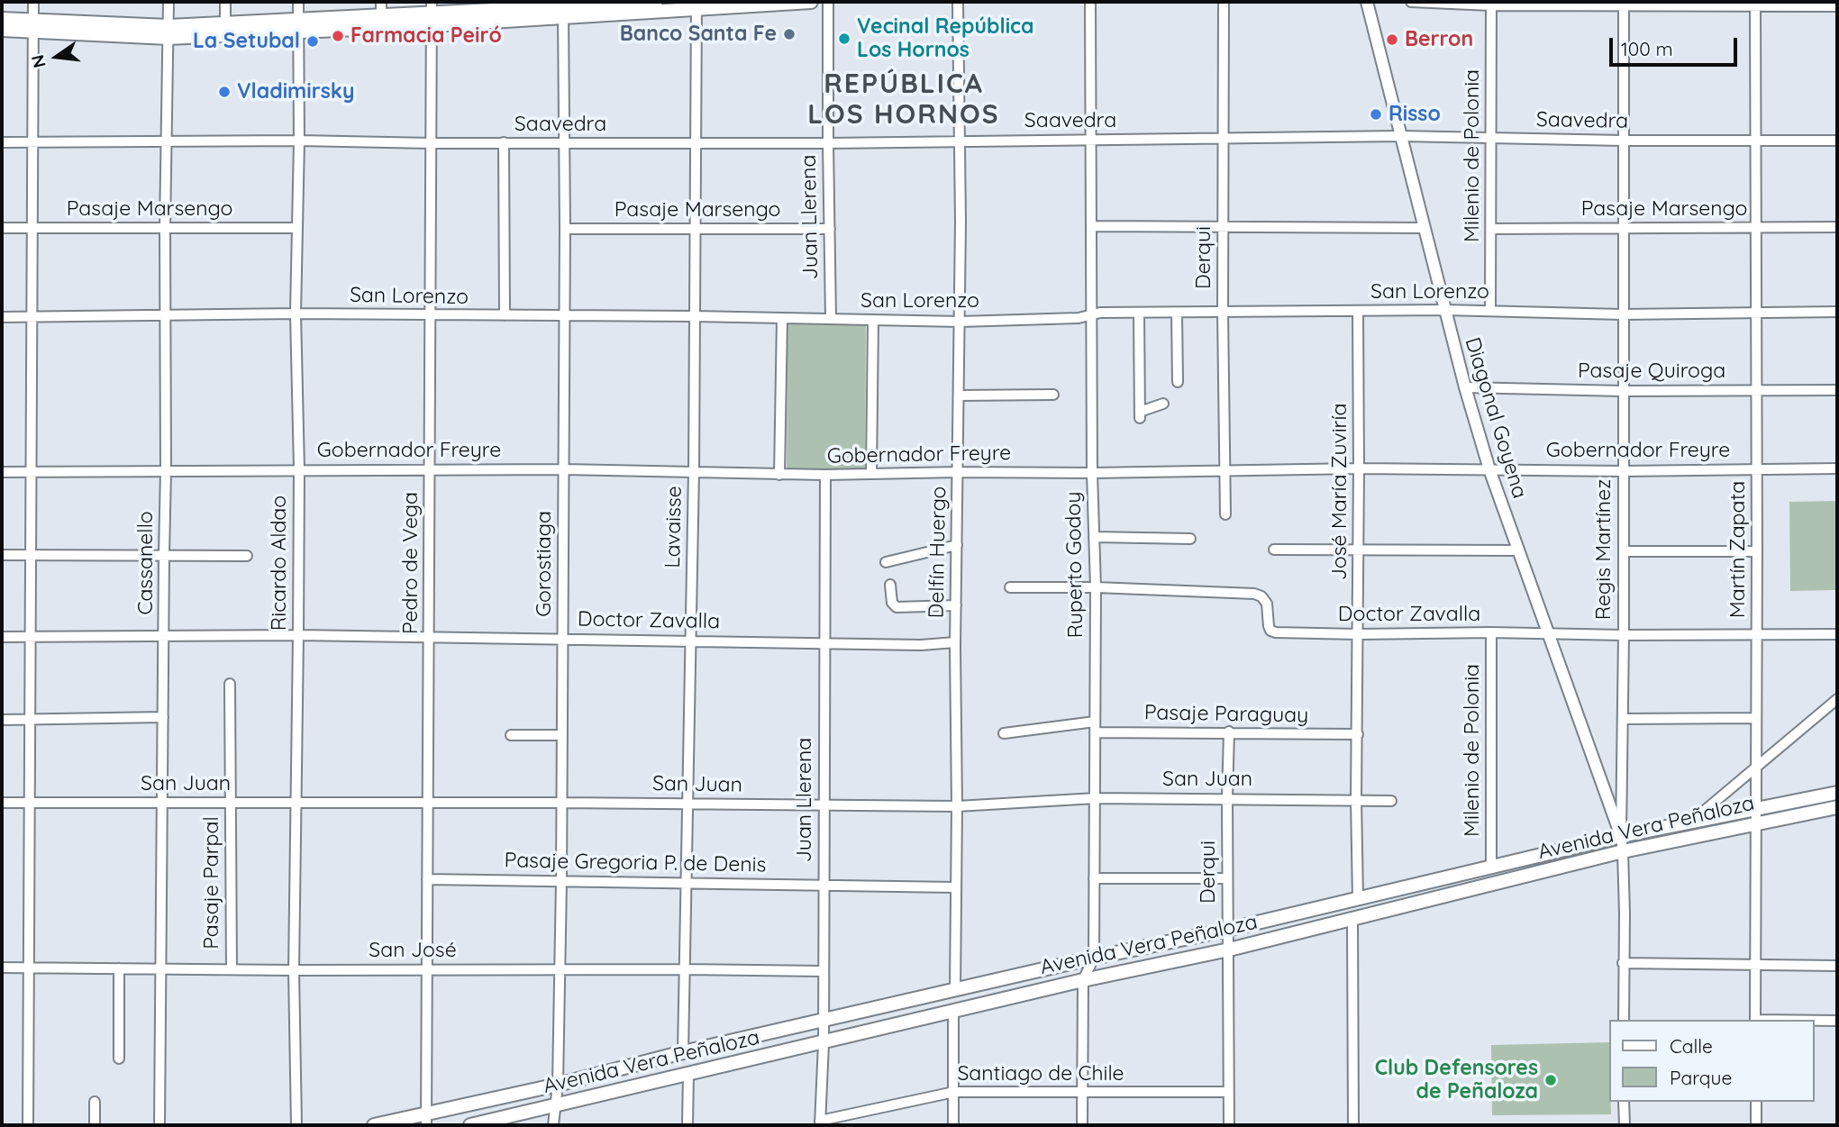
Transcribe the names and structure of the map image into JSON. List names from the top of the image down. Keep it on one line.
{"streets":{"main road":["Avenida Vera Peñaloza"],"street":["Saavedra","Milenio de Polonia","Pasaje Marsengo","Juan Llerena","Derqui","San Lorenzo","Pasaje Quiroga","Diagonal Goyena","Gobernador Freyre","José María Zuviría","Lavaisse","Regis Martínez","Martín Zapata","Delfín Huergo","Cassanello","Ricardo Aldao","Pedro de Vega","Gorostiaga","Ruperto Godoy","Doctor Zavalla","Pasaje Paraguay","San Juan","Pasaje Gregoria P. de Denis","Pasaje Parpal","San José","Santiago de Chile"]},"crossings":[["Saavedra","Milenio de Polonia"],["Saavedra","Juan Llerena"],["Saavedra","Derqui"],["Saavedra","Diagonal Goyena"],["Saavedra","Lavaisse"],["Saavedra","Regis Martínez"],["Saavedra","Martín Zapata"],["Saavedra","Delfín Huergo"],["Saavedra","Cassanello"],["Saavedra","Ricardo Aldao"],["Saavedra","Pedro de Vega"],["Saavedra","Gorostiaga"],["Saavedra","Ruperto Godoy"],["Milenio de Polonia","Pasaje Marsengo"],["Milenio de Polonia","San Lorenzo"],["Milenio de Polonia","Doctor Zavalla"],["Milenio de Polonia","Avenida Vera Peñaloza"],["Pasaje Marsengo","Juan Llerena"],["Pasaje Marsengo","Lavaisse"],["Pasaje Marsengo","Regis Martínez"],["Pasaje Marsengo","Martín Zapata"],["Pasaje Marsengo","Cassanello"],["Pasaje Marsengo","Ricardo Aldao"],["Pasaje Marsengo","Gorostiaga"],["Juan Llerena","San Lorenzo"],["Juan Llerena","Gobernador Freyre"],["Juan Llerena","Doctor Zavalla"],["Juan Llerena","San Juan"],["Juan Llerena","Avenida Vera Peñaloza"],["Juan Llerena","Pasaje Gregoria P. de Denis"],["Juan Llerena","San José"],["Juan Llerena","Santiago de Chile"],["Derqui","San Lorenzo"],["Derqui","Gobernador Freyre"],["Derqui","Pasaje Paraguay"],["Derqui","San Juan"],["Derqui","Avenida Vera Peñaloza"],["Derqui","Santiago de Chile"],["San Lorenzo","Diagonal Goyena"],["San Lorenzo","José María Zuviría"],["San Lorenzo","Lavaisse"],["San Lorenzo","Regis Martínez"],["San Lorenzo","Martín Zapata"],["San Lorenzo","Delfín Huergo"],["San Lorenzo","Cassanello"],["San Lorenzo","Ricardo Aldao"],["San Lorenzo","Pedro de Vega"],["San Lorenzo","Gorostiaga"],["San Lorenzo","Ruperto Godoy"],["Pasaje Quiroga","Diagonal Goyena"],["Pasaje Quiroga","Regis Martínez"],["Pasaje Quiroga","Martín Zapata"],["Diagonal Goyena","Gobernador Freyre"],["Diagonal Goyena","Regis Martínez"],["Diagonal Goyena","Doctor Zavalla"],["Diagonal Goyena","Avenida Vera Peñaloza"],["Gobernador Freyre","José María Zuviría"],["Gobernador Freyre","Lavaisse"],["Gobernador Freyre","Regis Martínez"],["Gobernador Freyre","Martín Zapata"],["Gobernador Freyre","Delfín Huergo"],["Gobernador Freyre","Cassanello"],["Gobernador Freyre","Ricardo Aldao"],["Gobernador Freyre","Pedro de Vega"],["Gobernador Freyre","Gorostiaga"],["Gobernador Freyre","Ruperto Godoy"],["José María Zuviría","Doctor Zavalla"],["José María Zuviría","Pasaje Paraguay"],["José María Zuviría","San Juan"],["José María Zuviría","Avenida Vera Peñaloza"],["Lavaisse","Doctor Zavalla"],["Lavaisse","San Juan"],["Lavaisse","Avenida Vera Peñaloza"],["Lavaisse","Pasaje Gregoria P. de Denis"],["Lavaisse","San José"],["Regis Martínez","Doctor Zavalla"],["Regis Martínez","Avenida Vera Peñaloza"],["Martín Zapata","Doctor Zavalla"],["Martín Zapata","Avenida Vera Peñaloza"],["Delfín Huergo","Doctor Zavalla"],["Delfín Huergo","San Juan"],["Delfín Huergo","Avenida Vera Peñaloza"],["Delfín Huergo","Pasaje Gregoria P. de Denis"],["Cassanello","Doctor Zavalla"],["Cassanello","San Juan"],["Cassanello","San José"],["Ricardo Aldao","Doctor Zavalla"],["Ricardo Aldao","San Juan"],["Ricardo Aldao","San José"],["Pedro de Vega","Doctor Zavalla"],["Pedro de Vega","San Juan"],["Pedro de Vega","Avenida Vera Peñaloza"],["Pedro de Vega","Pasaje Gregoria P. de Denis"],["Pedro de Vega","San José"],["Gorostiaga","Doctor Zavalla"],["Gorostiaga","San Juan"],["Gorostiaga","Avenida Vera Peñaloza"],["Gorostiaga","Pasaje Gregoria P. de Denis"],["Gorostiaga","San José"],["Ruperto Godoy","Doctor Zavalla"],["Ruperto Godoy","Pasaje Paraguay"],["Ruperto Godoy","San Juan"],["Ruperto Godoy","Avenida Vera Peñaloza"],["Ruperto Godoy","Santiago de Chile"],["San Juan","Pasaje Parpal"],["Pasaje Parpal","San José"]],"districts":["REPÚBLICA LOS HORNOS"],"places":["Banco Santa Fe","Farmacia Peiró","Vecinal República Los Hornos","Berron","La Setubal","Vladimirsky","Risso","Club Defensores de Peñaloza"],"legend":["Calle","Parque"],"scale_bar":"100 m","north":"left"}
